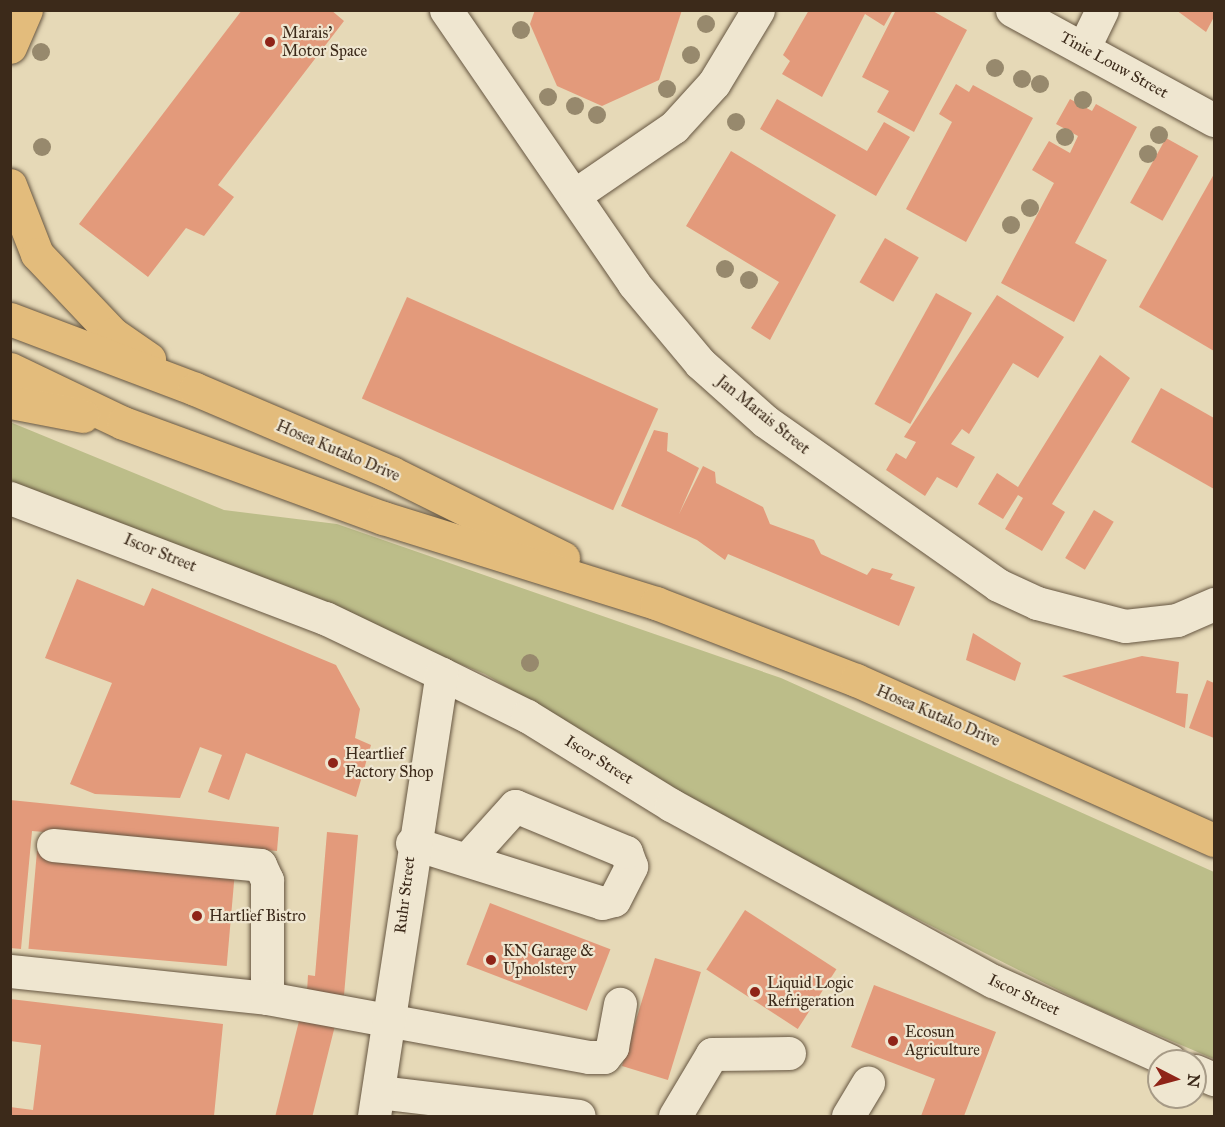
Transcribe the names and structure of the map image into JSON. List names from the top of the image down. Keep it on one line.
{"streets":{"main road":["Hosea Kutako Drive"],"street":["Tinie Louw Street","Jan Marais Street","Iscor Street","Ruhr Street"]},"crossings":[["Iscor Street","Ruhr Street"]],"places":["Marais' Motor Space","Heartlief Factory Shop","Hartlief Bistro","KN Garage & Upholstery","Liquid Logic Refrigeration","Ecosun Agriculture"],"north":"right"}
